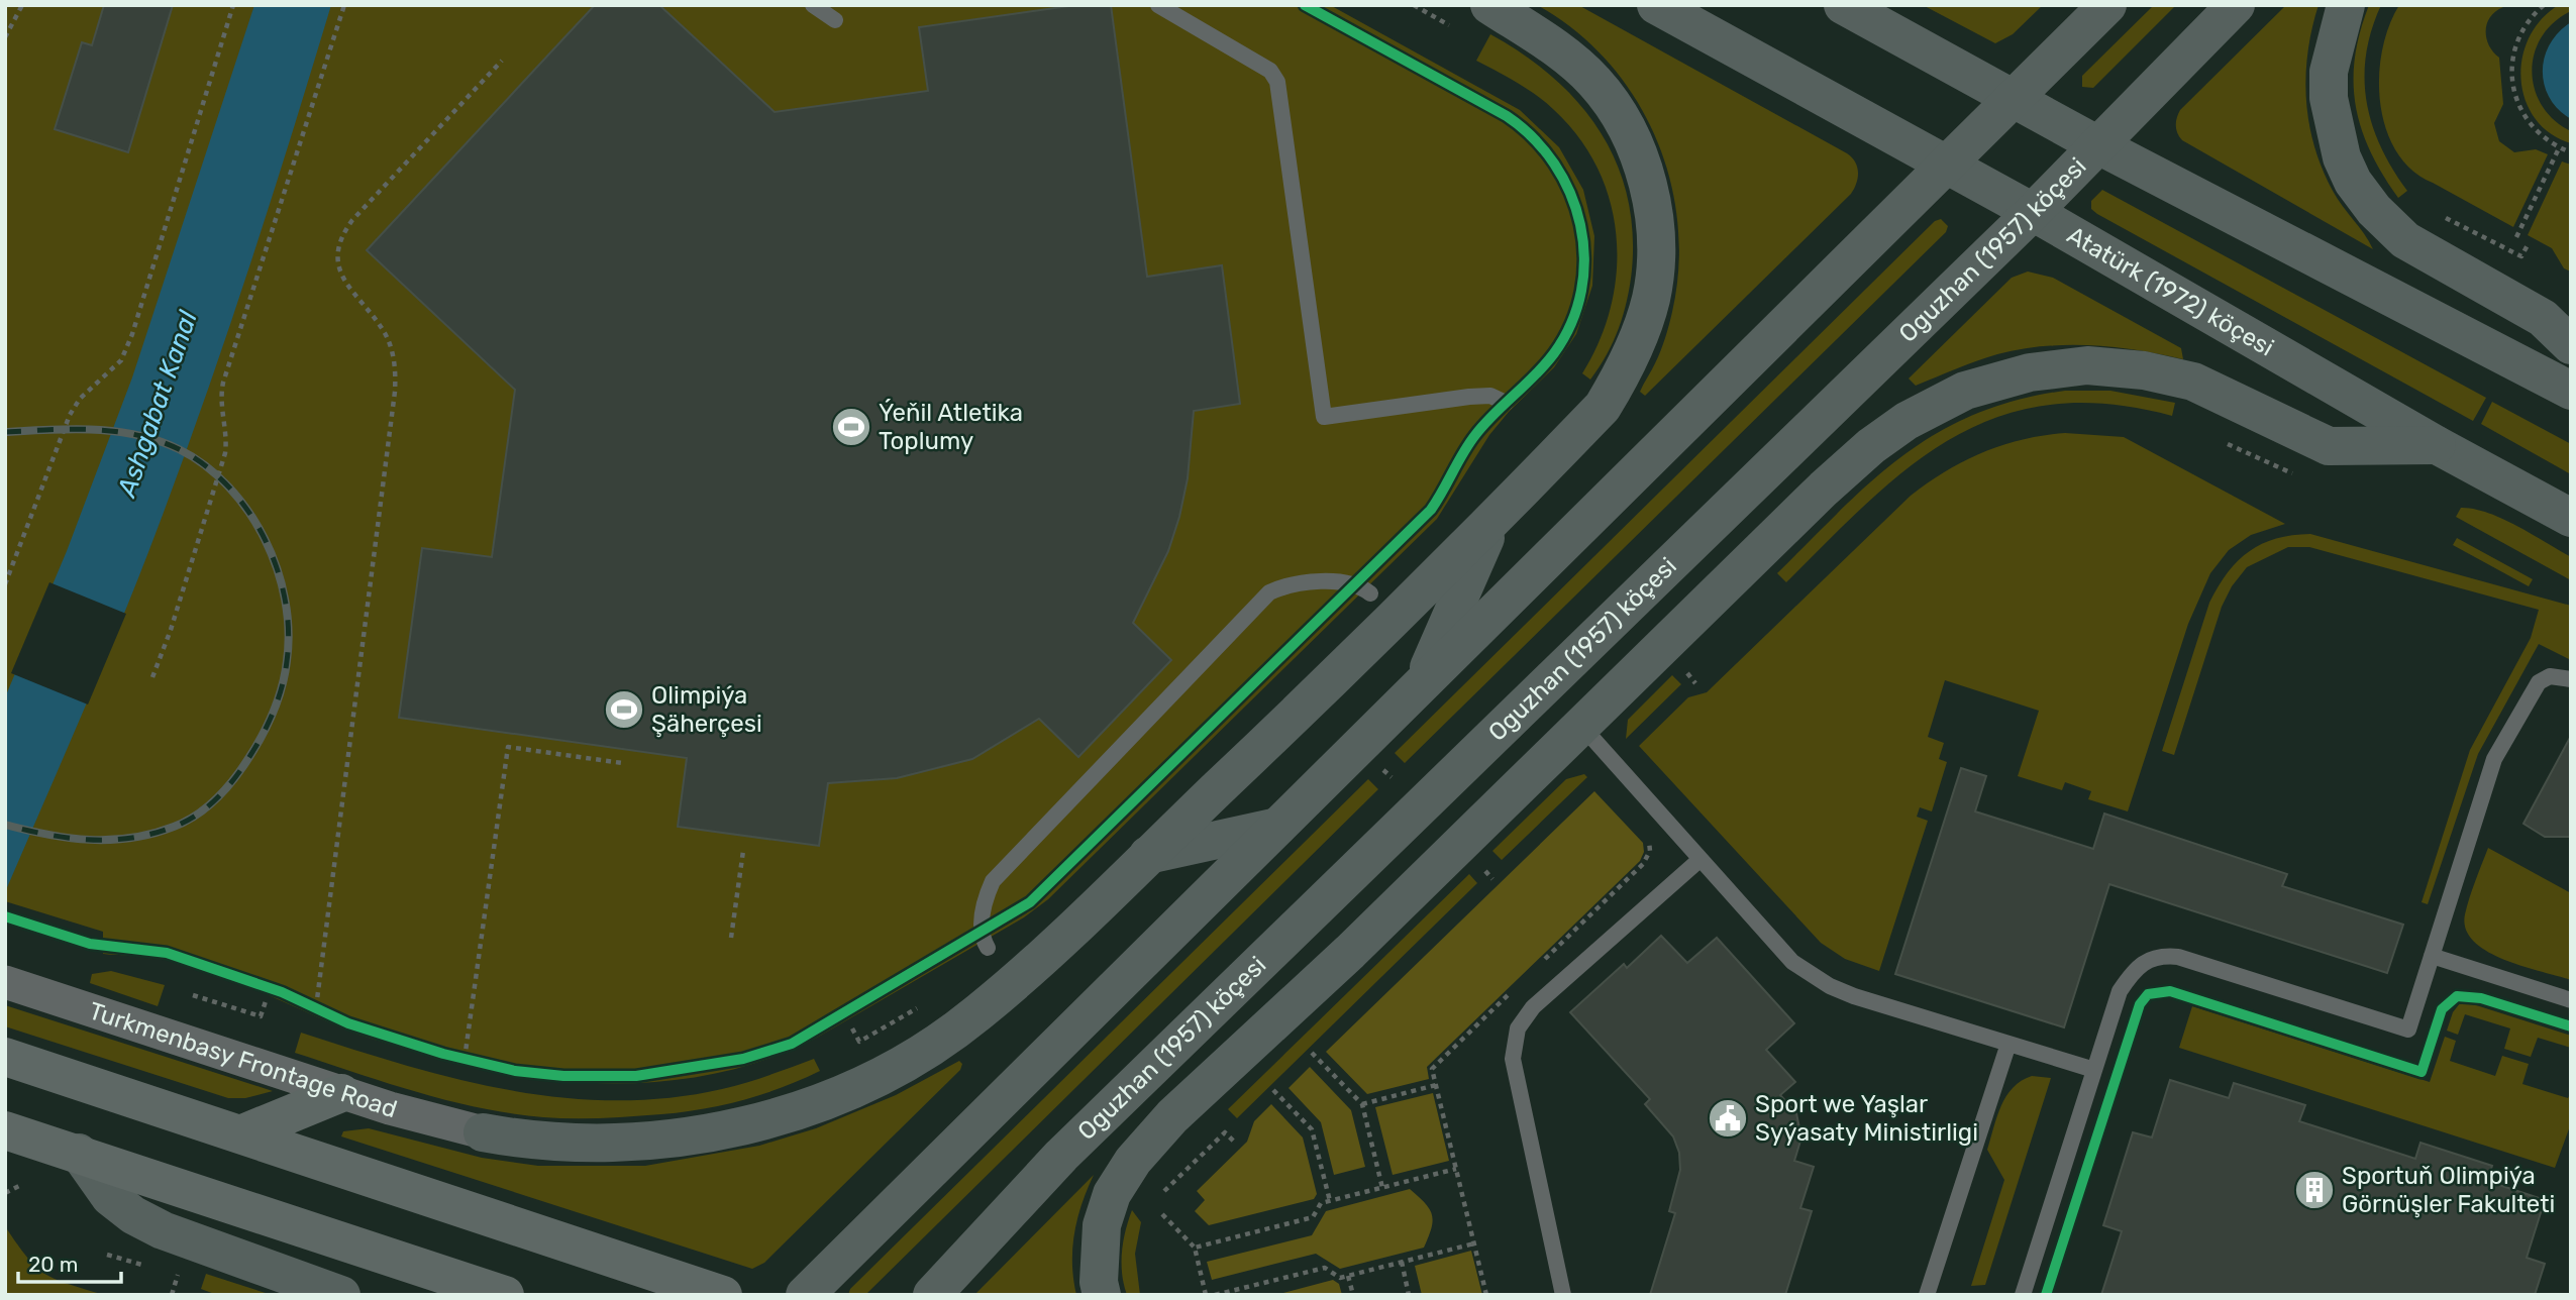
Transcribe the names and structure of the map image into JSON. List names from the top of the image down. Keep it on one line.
{"streets":{"main road":["Oguzhan (1957) köçesi","Atatürk (1972) köçesi"],"street":["Turkmenbasy Frontage Road"]},"crossings":[["Oguzhan (1957) köçesi","Atatürk (1972) köçesi"]],"water":["Ashgabat Kanal"],"places":{"sports":["Ýeňil Atletika Toplumy","Olimpiýa Şäherçesi"],"public building":["Sport we Yaşlar Syýasaty Ministirligi"],"building":["Sportuň Olimpiýa Görnüşler Fakulteti"]},"scale_bar":"20 m"}
